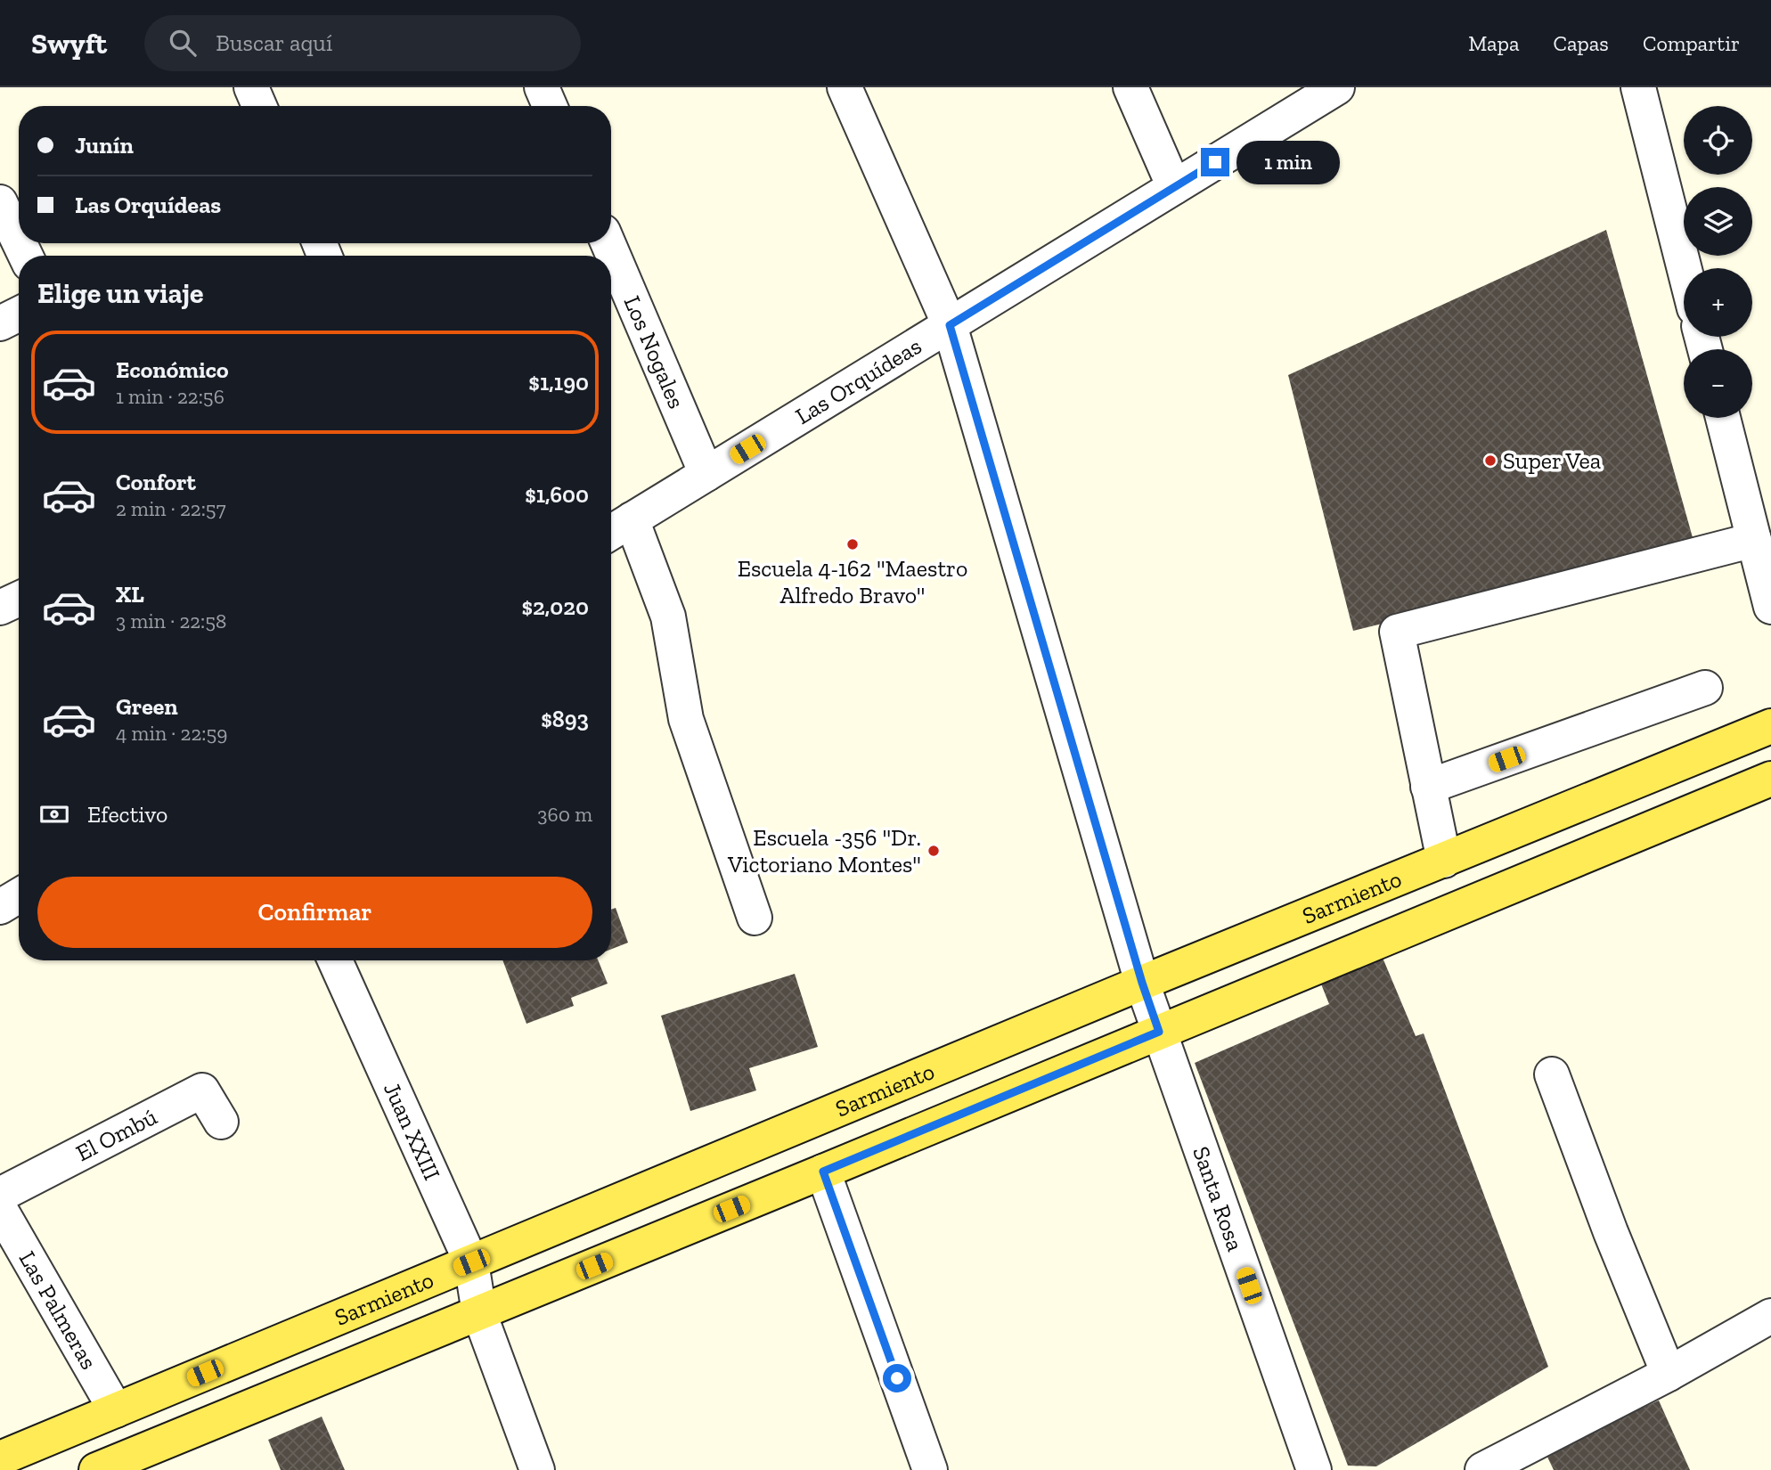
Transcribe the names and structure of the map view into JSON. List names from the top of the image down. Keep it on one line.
{"streets":{"main road":["Sarmiento"],"street":["Los Nogales","Las Orquídeas","Juan XXIII","El Ombú","Santa Rosa","Las Palmeras"]},"crossings":[["Los Nogales","Las Orquídeas"],["Las Orquídeas","Santa Rosa"],["Sarmiento","Juan XXIII"],["Sarmiento","Santa Rosa"],["Sarmiento","Las Palmeras"]],"places":["Super Vea","Escuela 4-162 \"Maestro Alfredo Bravo\"","Escuela -356 \"Dr. Victoriano Montes\""],"page":{"header":"Swyft","search":"Buscar aquí","nav":["Mapa","Capas","Compartir"],"map_buttons":["+","−"],"banner":["Junín","Las Orquídeas"],"bubble":"1 min","heading":"Elige un viaje","list":[{"name":"Económico","note":"1 min · 22:56","value":"$1,190"},{"name":"Confort","note":"2 min · 22:57","value":"$1,600"},{"name":"XL","note":"3 min · 22:58","value":"$2,020"},{"name":"Green","note":"4 min · 22:59","value":"$893"}],"pay":["Efectivo","360 m"],"buttons":"Confirmar"}}
